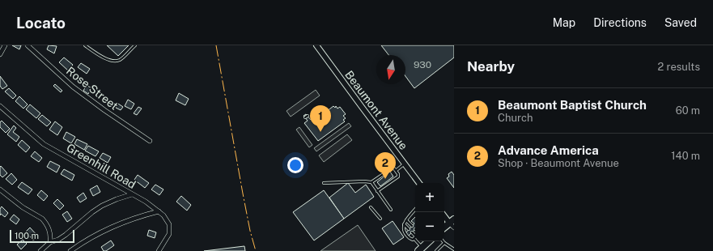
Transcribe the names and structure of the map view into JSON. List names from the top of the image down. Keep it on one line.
{"streets":{"street":["Rose Street","Beaumont Avenue","Greenhill Road"]},"house_numbers":["930"],"scale_bar":"100 m","north":"bottom","page":{"header":"Locato","nav":["Map","Directions","Saved"],"heading":["Nearby","2 results"],"list":[{"mark":"1","name":"Beaumont Baptist Church","note":"Church","value":"60 m"},{"mark":"2","name":"Advance America","note":"Shop · Beaumont Avenue","value":"140 m"}],"pins":["1","2"],"map_buttons":["+","−"],"scale":"100 m"}}
